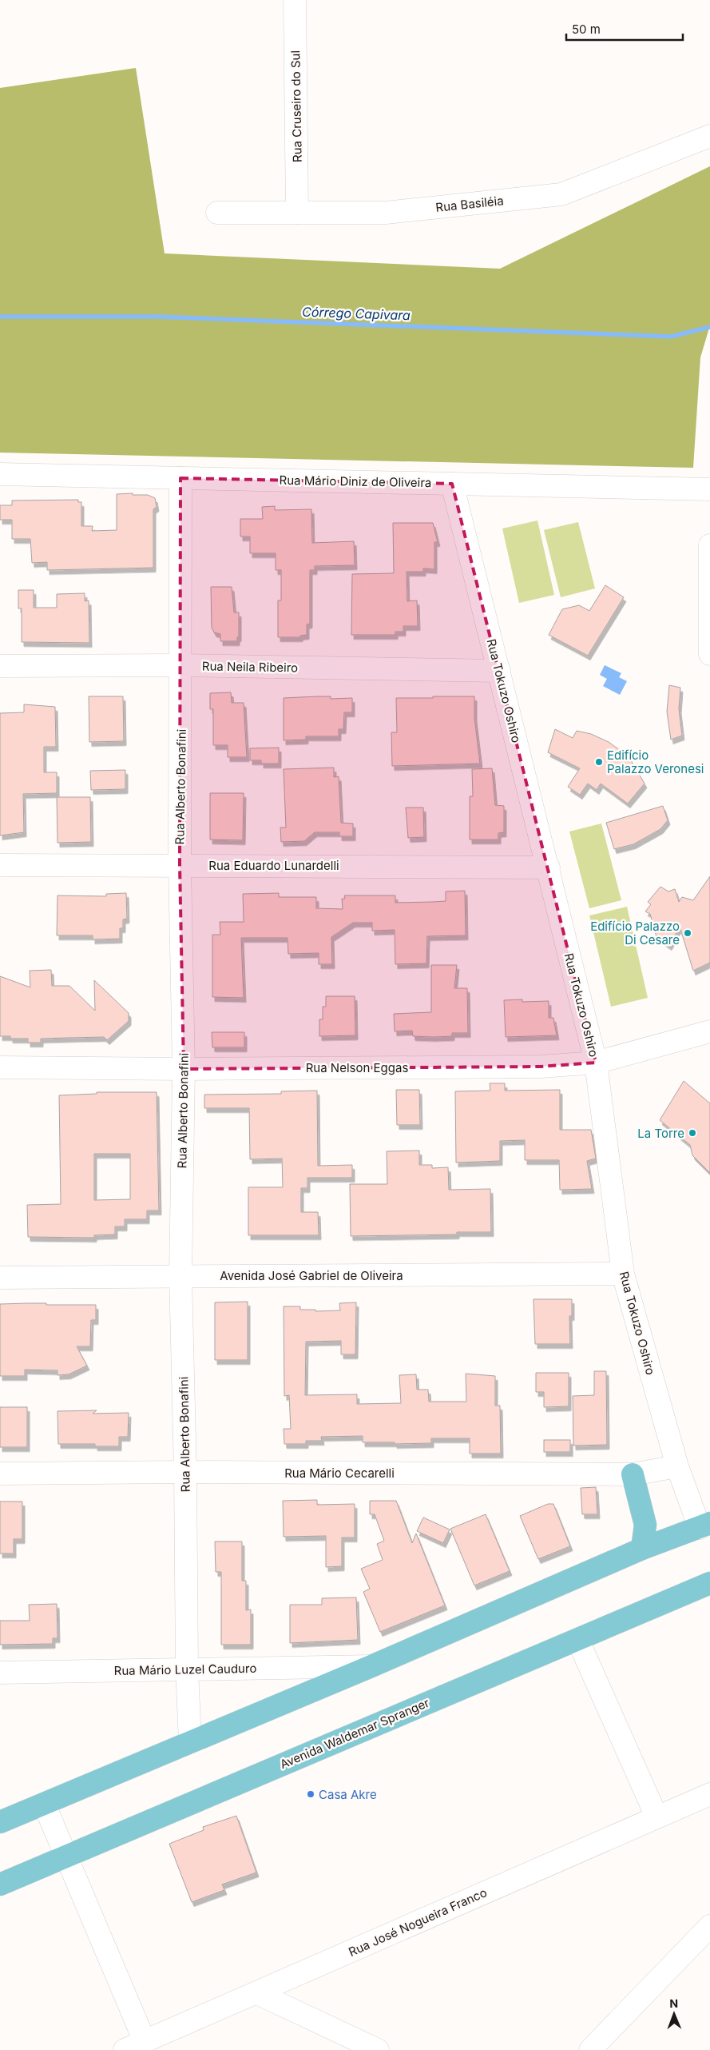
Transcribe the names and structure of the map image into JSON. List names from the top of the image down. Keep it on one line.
{"streets":{"main road":["Avenida Waldemar Spranger"],"street":["Rua Cruseiro do Sul","Rua Basiléia","Rua Mário Diniz de Oliveira","Rua Neila Ribeiro","Rua Tokuzo Oshiro","Rua Alberto Bonafini","Rua Eduardo Lunardelli","Rua Nelson Eggas","Avenida José Gabriel de Oliveira","Rua Mário Cecarelli","Rua Mário Luzel Cauduro","Rua José Nogueira Franco"]},"crossings":[["Rua Cruseiro do Sul","Rua Basiléia"],["Rua Mário Diniz de Oliveira","Rua Tokuzo Oshiro"],["Rua Mário Diniz de Oliveira","Rua Alberto Bonafini"],["Rua Neila Ribeiro","Rua Tokuzo Oshiro"],["Rua Neila Ribeiro","Rua Alberto Bonafini"],["Rua Tokuzo Oshiro","Rua Eduardo Lunardelli"],["Rua Tokuzo Oshiro","Rua Nelson Eggas"],["Rua Tokuzo Oshiro","Avenida José Gabriel de Oliveira"],["Rua Tokuzo Oshiro","Rua Mário Cecarelli"],["Rua Alberto Bonafini","Rua Eduardo Lunardelli"],["Rua Alberto Bonafini","Rua Nelson Eggas"],["Rua Alberto Bonafini","Avenida José Gabriel de Oliveira"],["Rua Alberto Bonafini","Rua Mário Cecarelli"],["Rua Alberto Bonafini","Rua Mário Luzel Cauduro"]],"water":["Córrego Capivara"],"places":["Edifício Palazzo Veronesi","Edifício Palazzo Di Cesare","La Torre","Casa Akre"],"scale_bar":"50 m","north":"top"}
